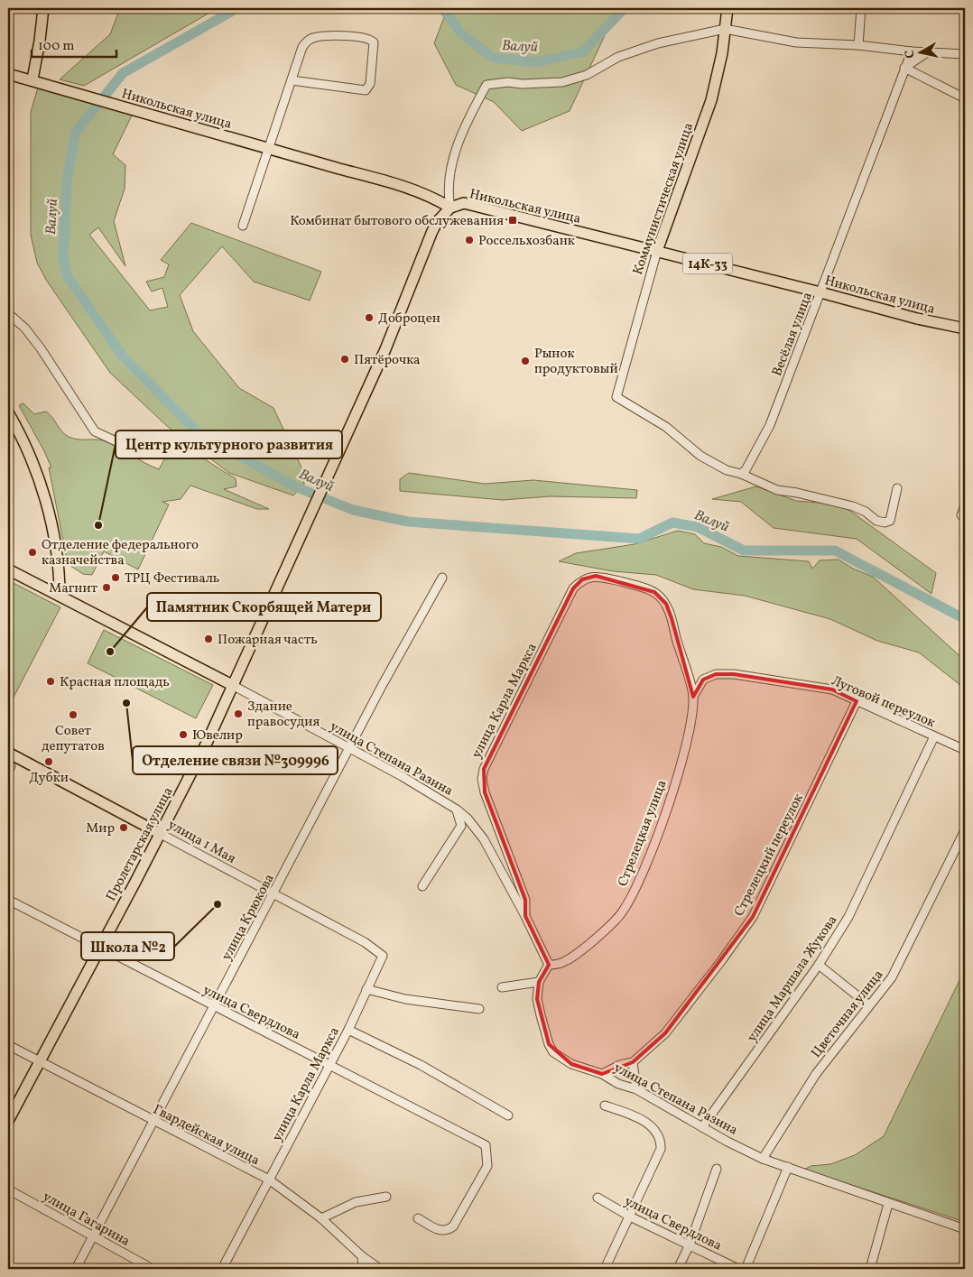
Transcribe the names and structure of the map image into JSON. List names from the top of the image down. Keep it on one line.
{"streets":{"main road":["Никольская улица","Коммунистическая улица","14К-33","улица Степана Разина","улица 1 Мая","Пролетарская улица"],"street":["Весёлая улица","улица Карла Маркса","Луговой переулок","Стрелецкая улица","Стрелецкий переулок","улица Крюкова","улица Маршала Жукова","улица Свердлова","Цветочная улица","Гвардейская улица","улица Гагарина"]},"crossings":[["Никольская улица","Коммунистическая улица"],["Никольская улица","Весёлая улица"],["Никольская улица","Пролетарская улица"],["Коммунистическая улица","Весёлая улица"],["улица Карла Маркса","Луговой переулок"],["улица Карла Маркса","улица Степана Разина"],["улица Карла Маркса","Стрелецкая улица"],["улица Карла Маркса","улица 1 Мая"],["улица Карла Маркса","улица Свердлова"],["улица Карла Маркса","Гвардейская улица"],["Луговой переулок","Стрелецкая улица"],["Луговой переулок","Стрелецкий переулок"],["Луговой переулок","улица Маршала Жукова"],["улица Степана Разина","Стрелецкая улица"],["улица Степана Разина","Пролетарская улица"],["улица Степана Разина","Стрелецкий переулок"],["улица Степана Разина","улица Крюкова"],["улица Степана Разина","улица Маршала Жукова"],["улица Степана Разина","Цветочная улица"],["улица 1 Мая","Пролетарская улица"],["улица 1 Мая","улица Крюкова"],["Пролетарская улица","улица Свердлова"],["Пролетарская улица","Гвардейская улица"],["улица Крюкова","улица Свердлова"],["улица Крюкова","Гвардейская улица"],["улица Крюкова","улица Гагарина"]],"water":["Валуй"],"places":{"transit":["Комбинат бытового обслужевания"],"other":["Россельхозбанк","Доброцен","Пятёрочка","Рынок продуктовый","Центр культурного развития","Отделение федерального казначейства","ТРЦ Фестиваль","Магнит","Пожарная часть","Памятник Скорбящей Матери","Красная площадь","Отделение связи №309996","Здание правосудия","Совет депутатов","Ювелир","Дубки","Мир","Школа №2"]},"scale_bar":"100 m","north":"left"}
